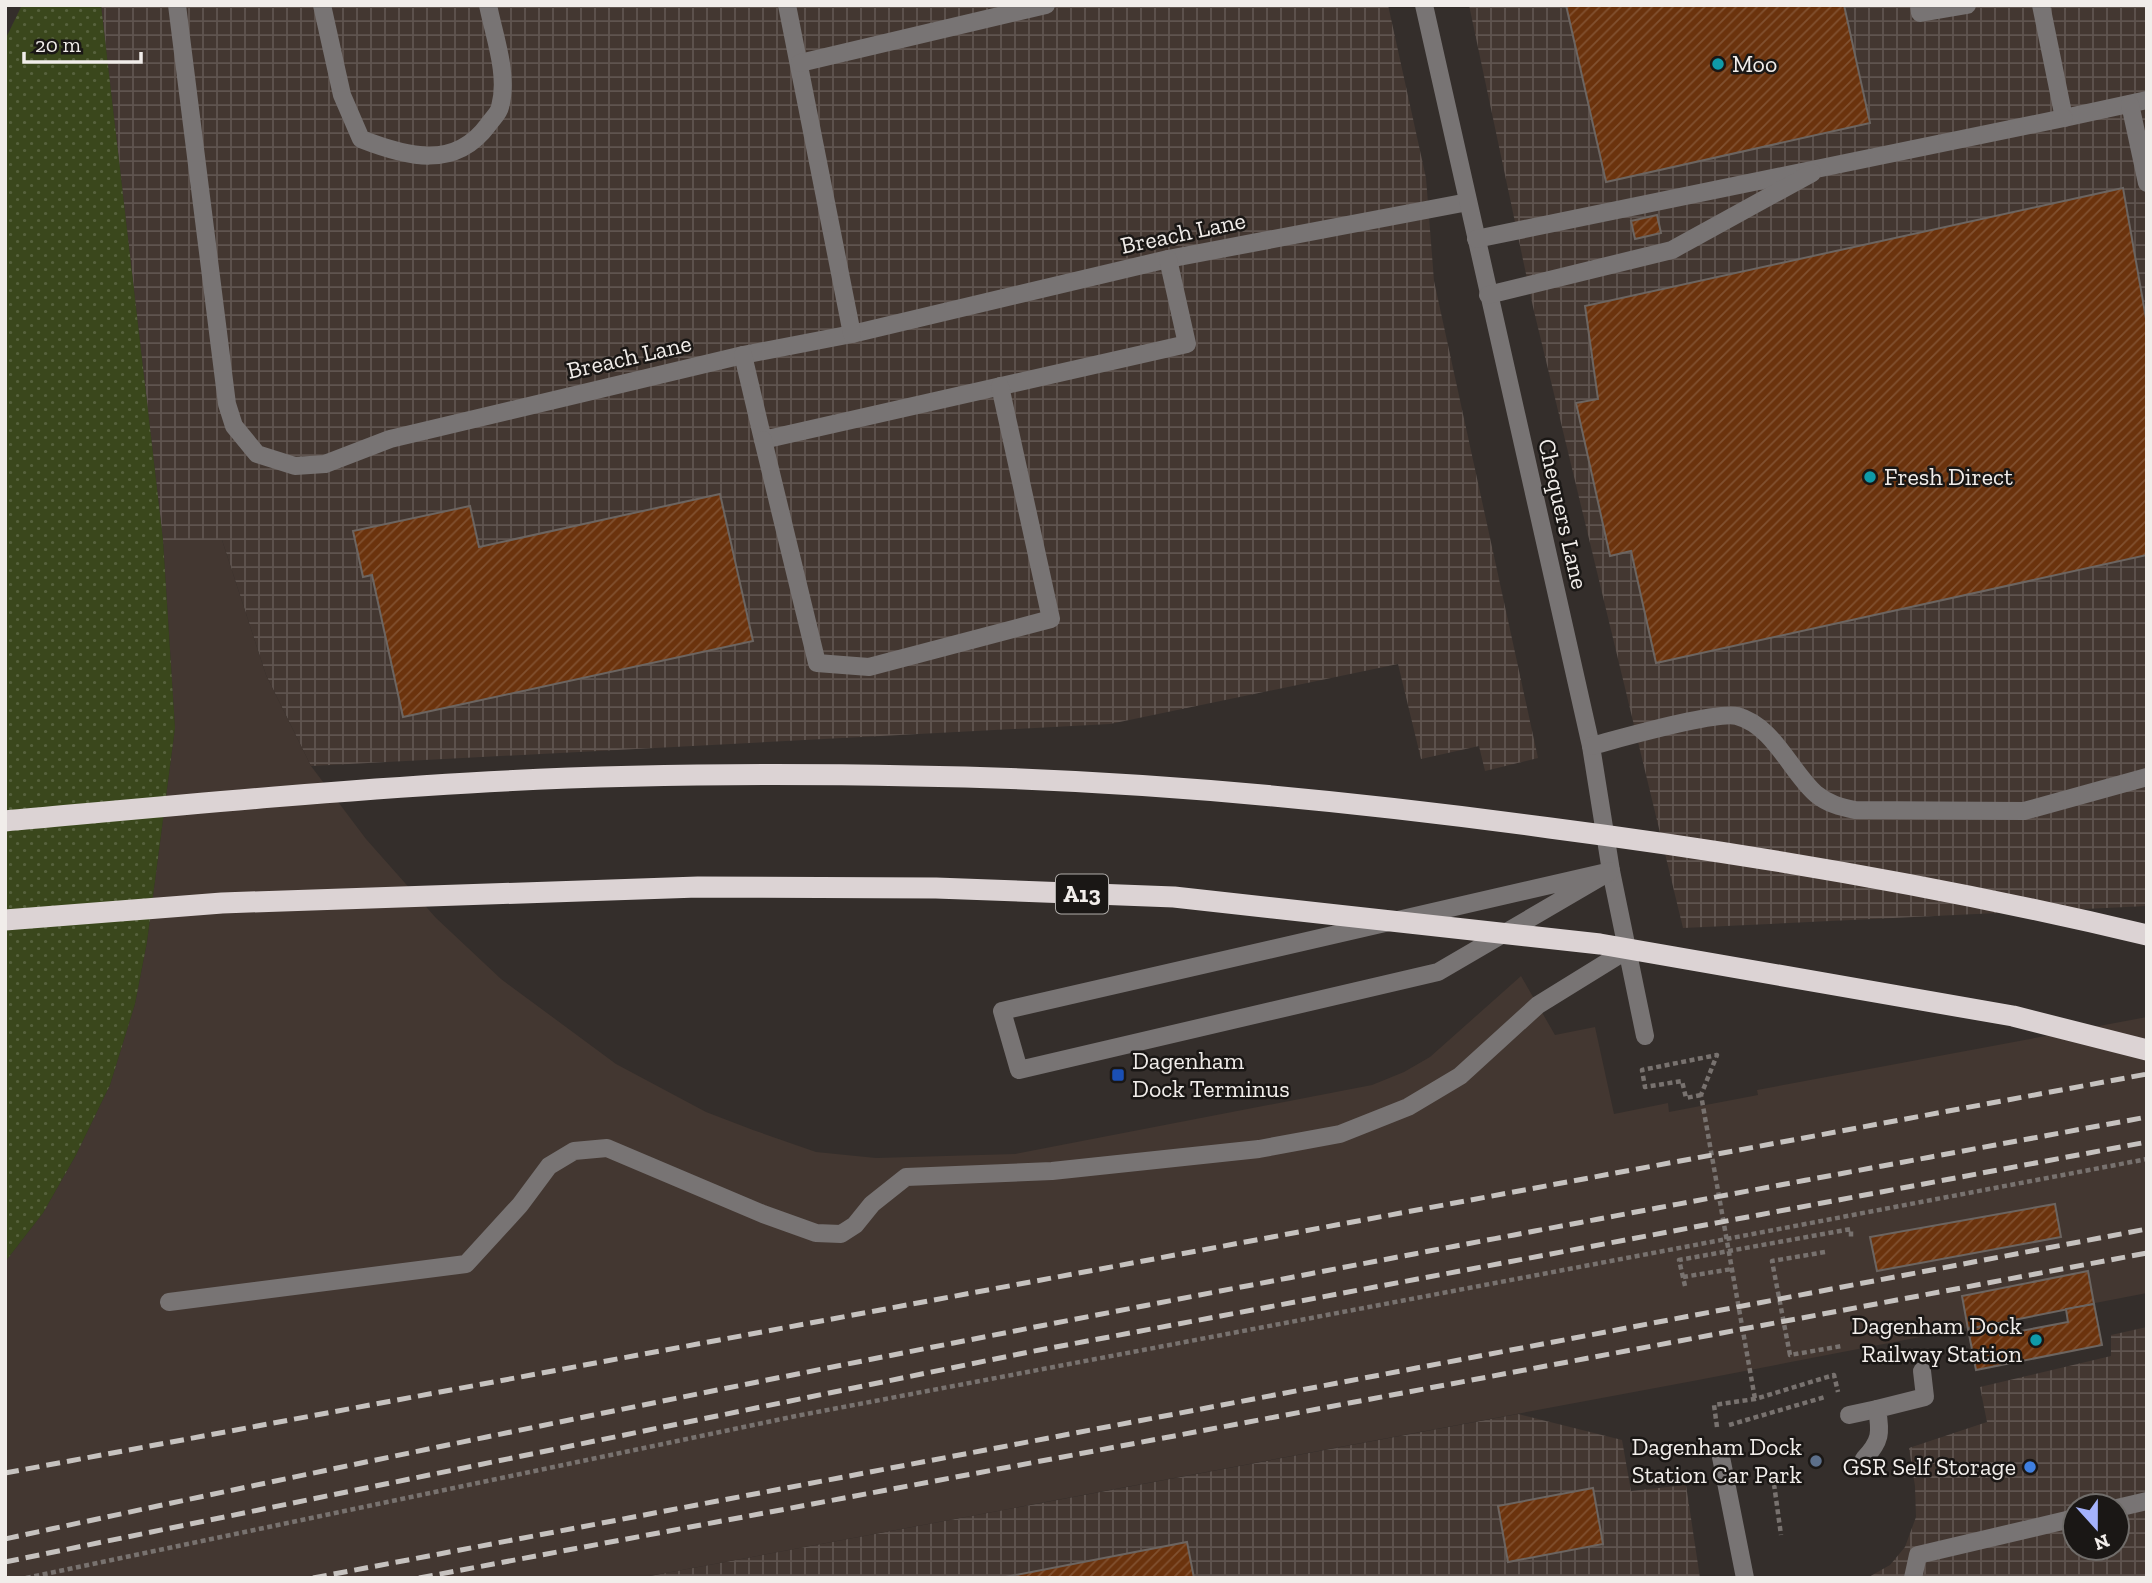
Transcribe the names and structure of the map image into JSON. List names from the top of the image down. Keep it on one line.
{"streets":{"highway":["A13"],"street":["Breach Lane","Chequers Lane"]},"crossings":[["Breach Lane","Chequers Lane"]],"places":{"other":["Moo","Fresh Direct","Dagenham Dock Railway Station","Dagenham Dock Station Car Park","GSR Self Storage"],"transit":["Dagenham Dock Terminus"]},"scale_bar":"20 m","north":"bottom"}
